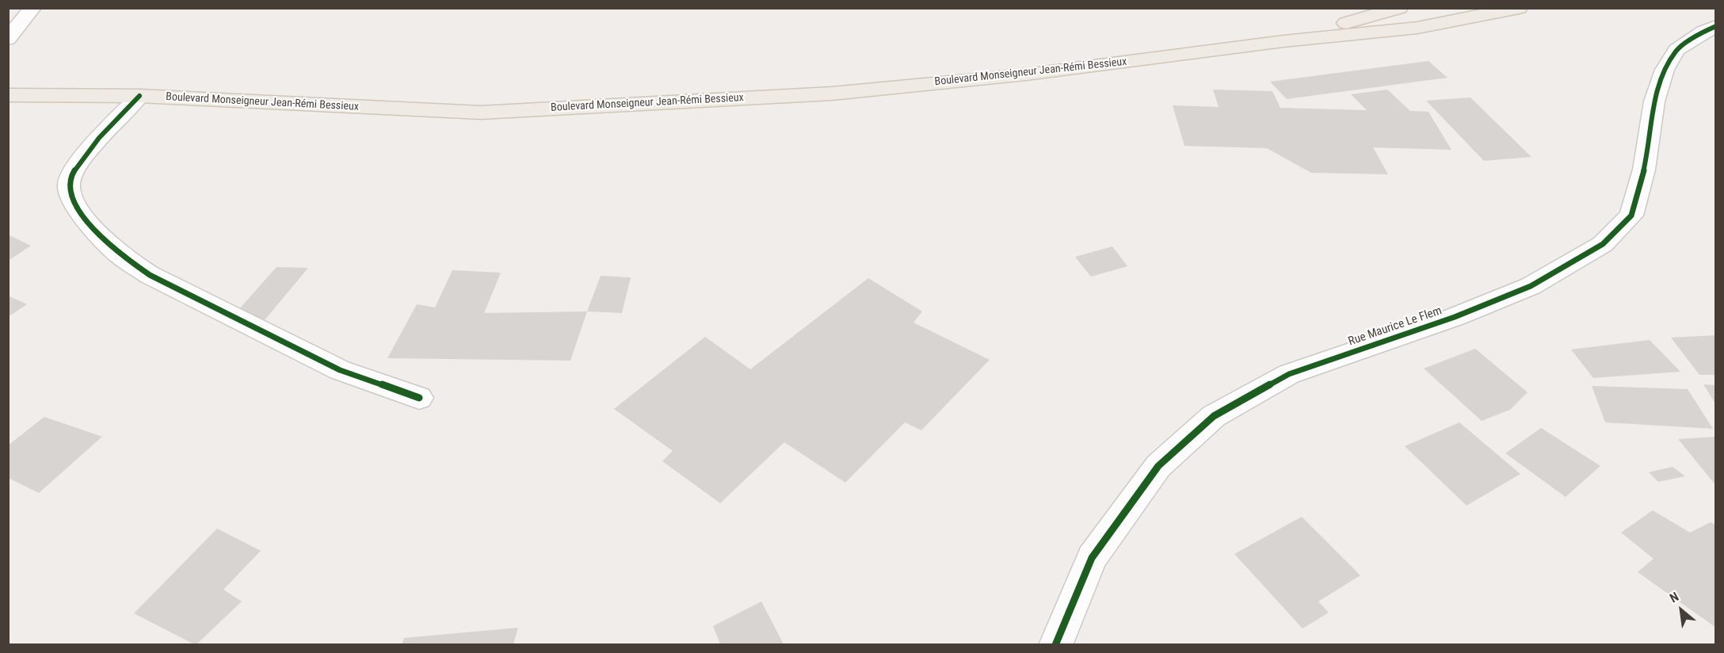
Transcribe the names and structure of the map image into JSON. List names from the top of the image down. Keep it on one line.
{"streets":{"main road":["Boulevard Monseigneur Jean-Rémi Bessieux"],"street":["Rue Maurice Le Flem"]},"north":"top left"}
